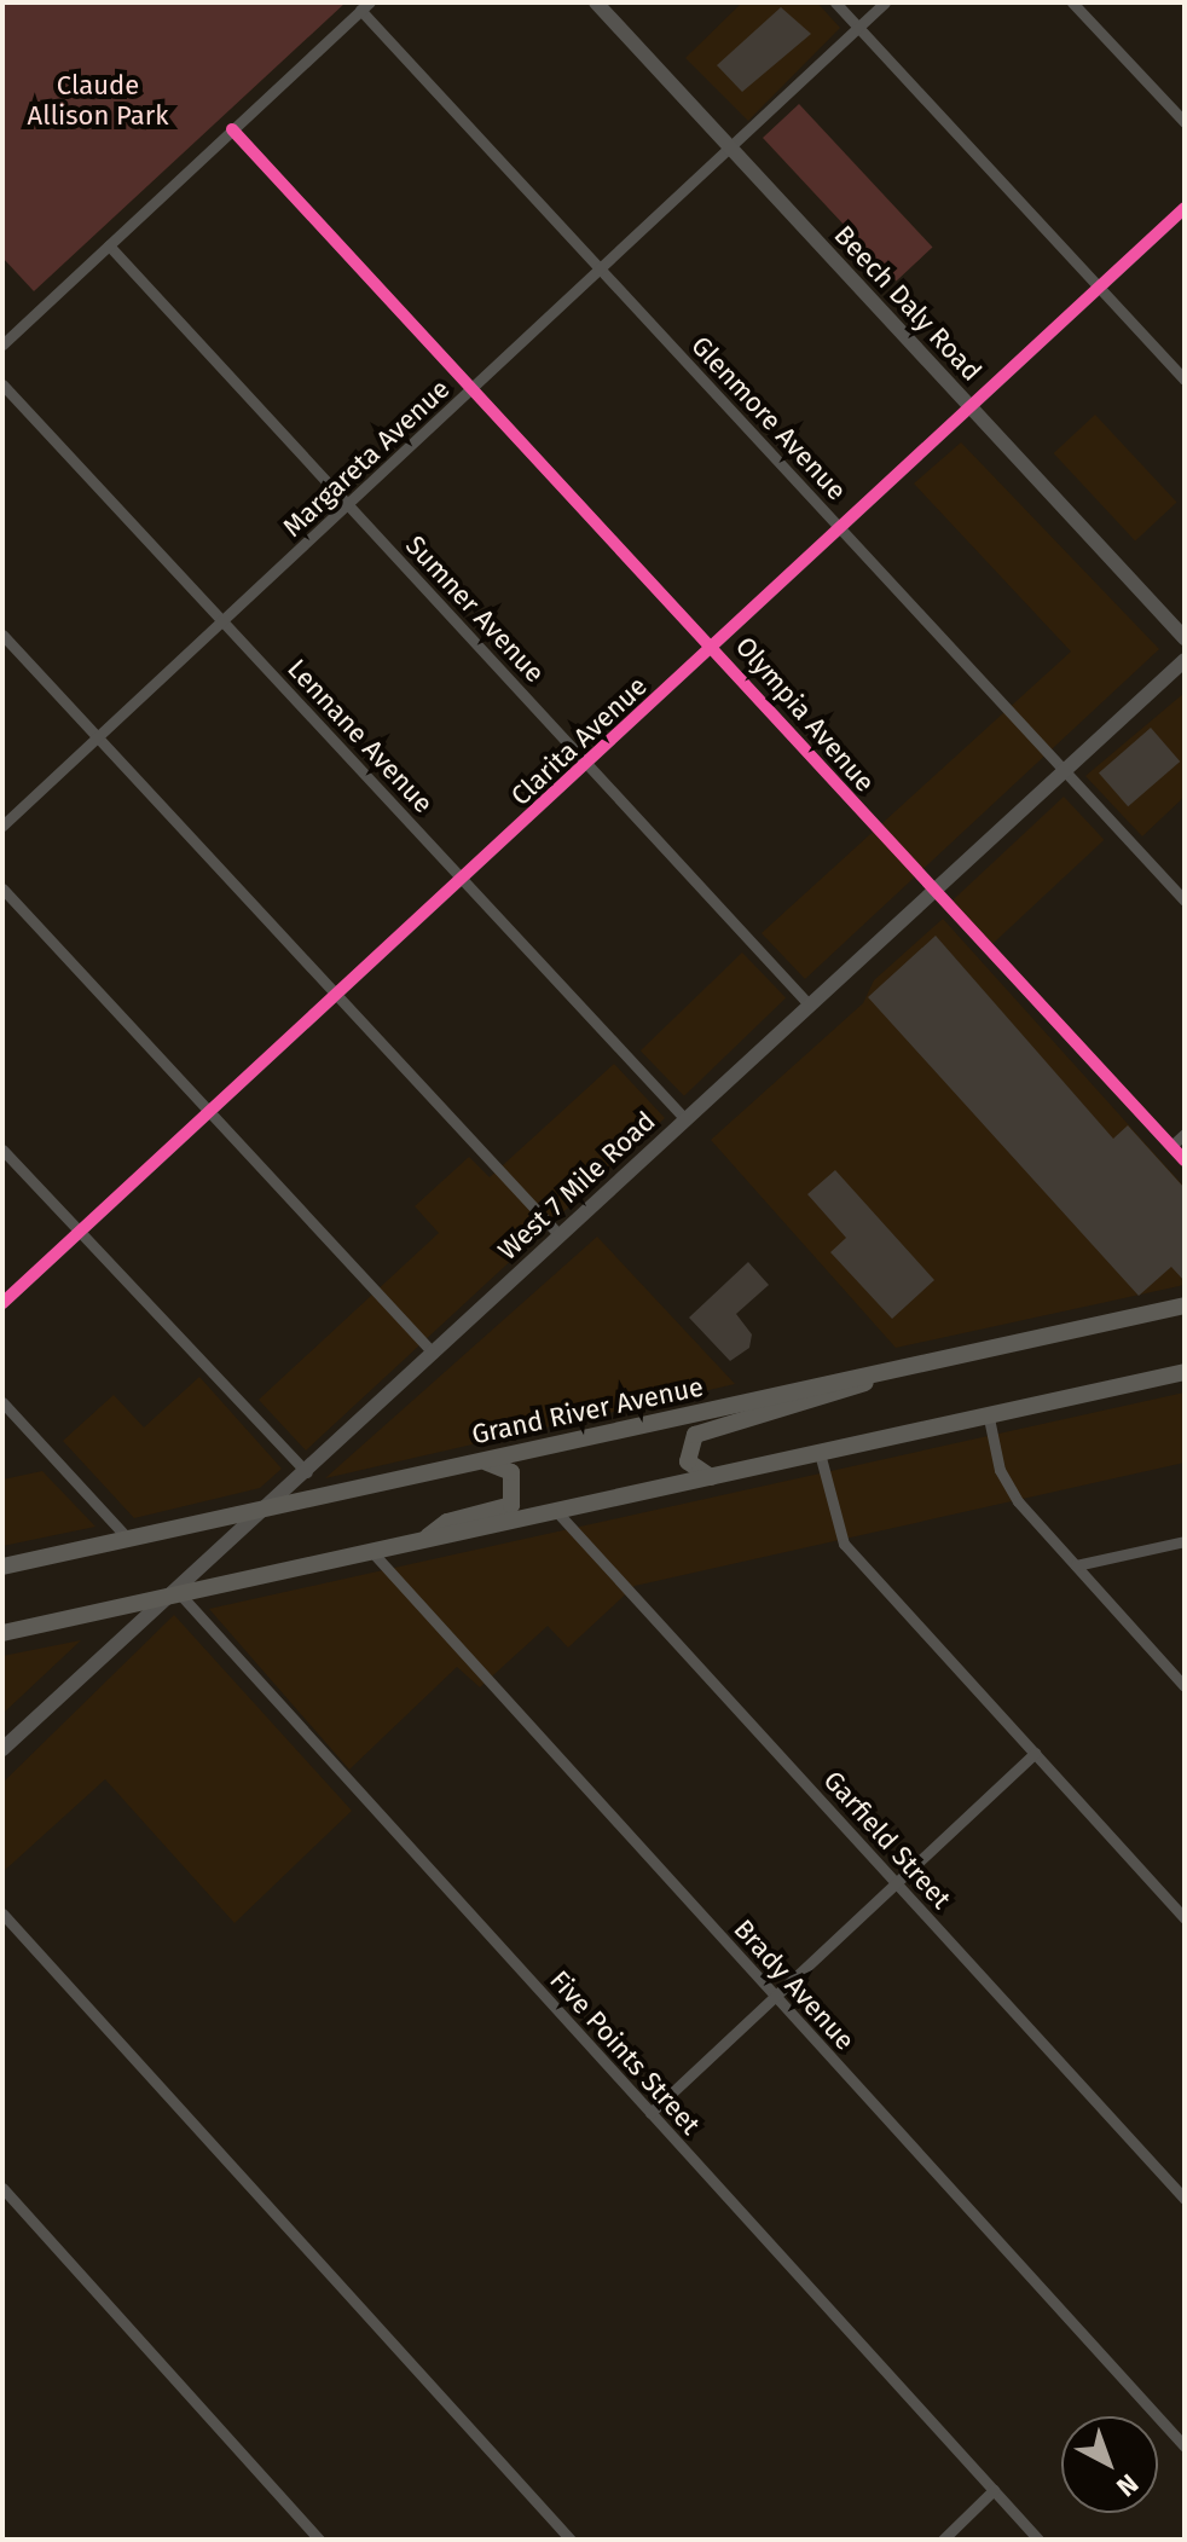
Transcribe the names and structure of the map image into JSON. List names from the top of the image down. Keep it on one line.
{"streets":{"main road":["Beech Daly Road","West 7 Mile Road","Grand River Avenue"],"street":["Glenmore Avenue","Margareta Avenue","Sumner Avenue","Olympia Avenue","Lennane Avenue","Clarita Avenue","Garfield Street","Brady Avenue","Five Points Street"]},"crossings":[["Beech Daly Road","Margareta Avenue"],["Beech Daly Road","Clarita Avenue"],["Glenmore Avenue","Margareta Avenue"],["Glenmore Avenue","Clarita Avenue"],["Glenmore Avenue","West 7 Mile Road"],["Margareta Avenue","Sumner Avenue"],["Margareta Avenue","Olympia Avenue"],["Margareta Avenue","Lennane Avenue"],["Sumner Avenue","Clarita Avenue"],["Sumner Avenue","West 7 Mile Road"],["Olympia Avenue","Clarita Avenue"],["Olympia Avenue","West 7 Mile Road"],["Lennane Avenue","Clarita Avenue"],["Lennane Avenue","West 7 Mile Road"],["West 7 Mile Road","Grand River Avenue"],["West 7 Mile Road","Five Points Street"]],"parks":["Claude Allison Park"],"north":"bottom right"}
